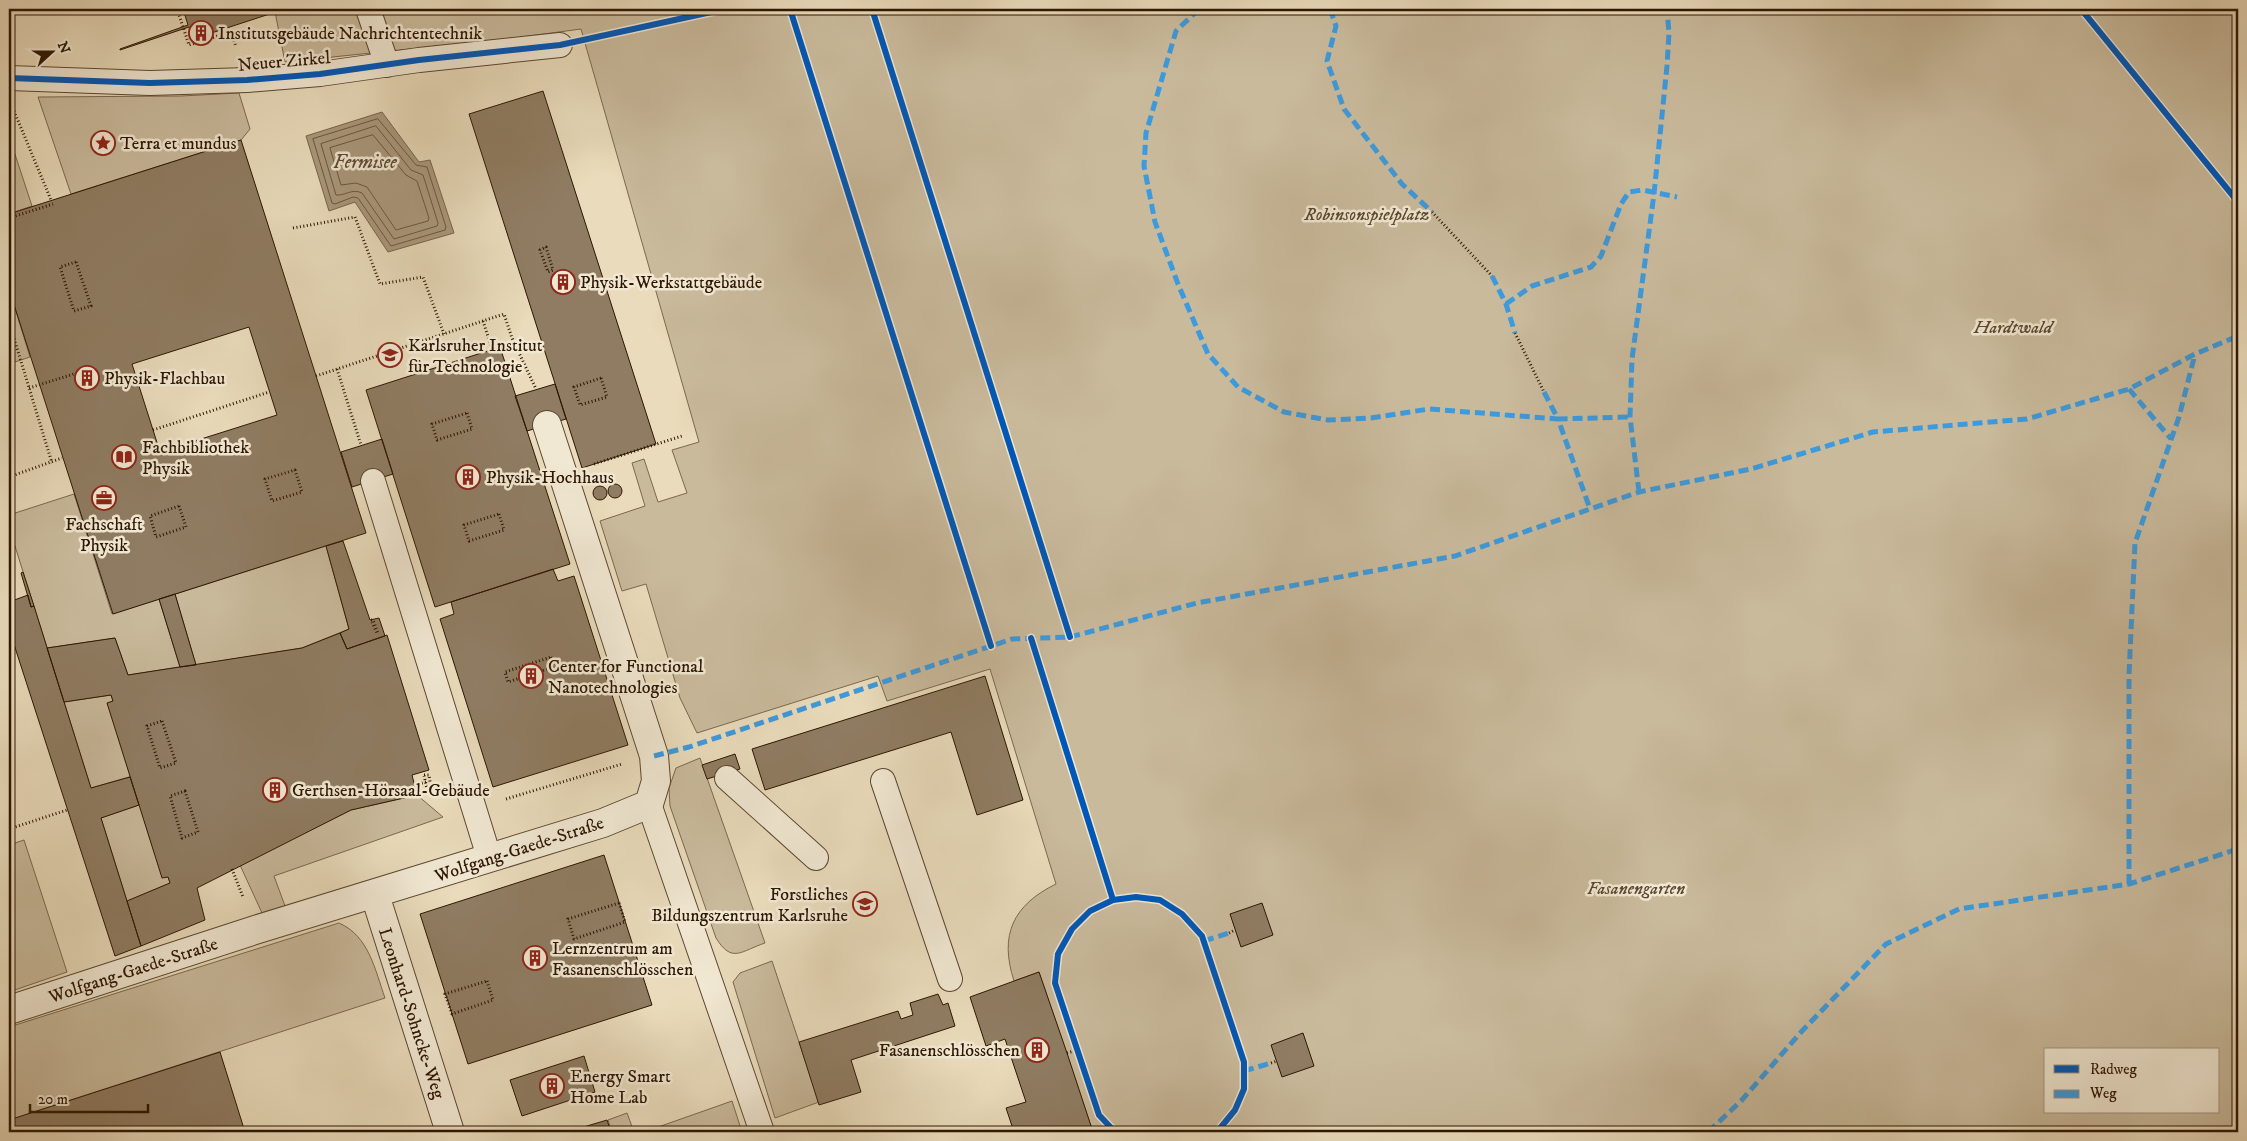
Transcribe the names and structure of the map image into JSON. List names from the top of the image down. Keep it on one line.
{"streets":{"street":["Wolfgang-Gaede-Straße","Leonhard-Sohncke-Weg"],"lane":["Neuer Zirkel"]},"crossings":[["Wolfgang-Gaede-Straße","Leonhard-Sohncke-Weg"]],"water":["Fermisee"],"parks":["Robinsonspielplatz","Hardtwald","Fasanengarten"],"places":{"building":["Institutsgebäude Nachrichtentechnik","Physik-Werkstattgebäude","Physik-Flachbau","Physik-Hochhaus","Center for Functional Nanotechnologies","Gerthsen-Hörsaal-Gebäude","Lernzentrum am Fasanenschlösschen","Fasanenschlösschen","Energy Smart Home Lab"],"place":["Terra et mundus"],"school or university":["Karlsruher Institut für Technologie","Forstliches Bildungszentrum Karlsruhe"],"library":["Fachbibliothek Physik"],"office":["Fachschaft Physik"]},"legend":["Radweg","Weg"],"scale_bar":"20 m","north":"right"}
